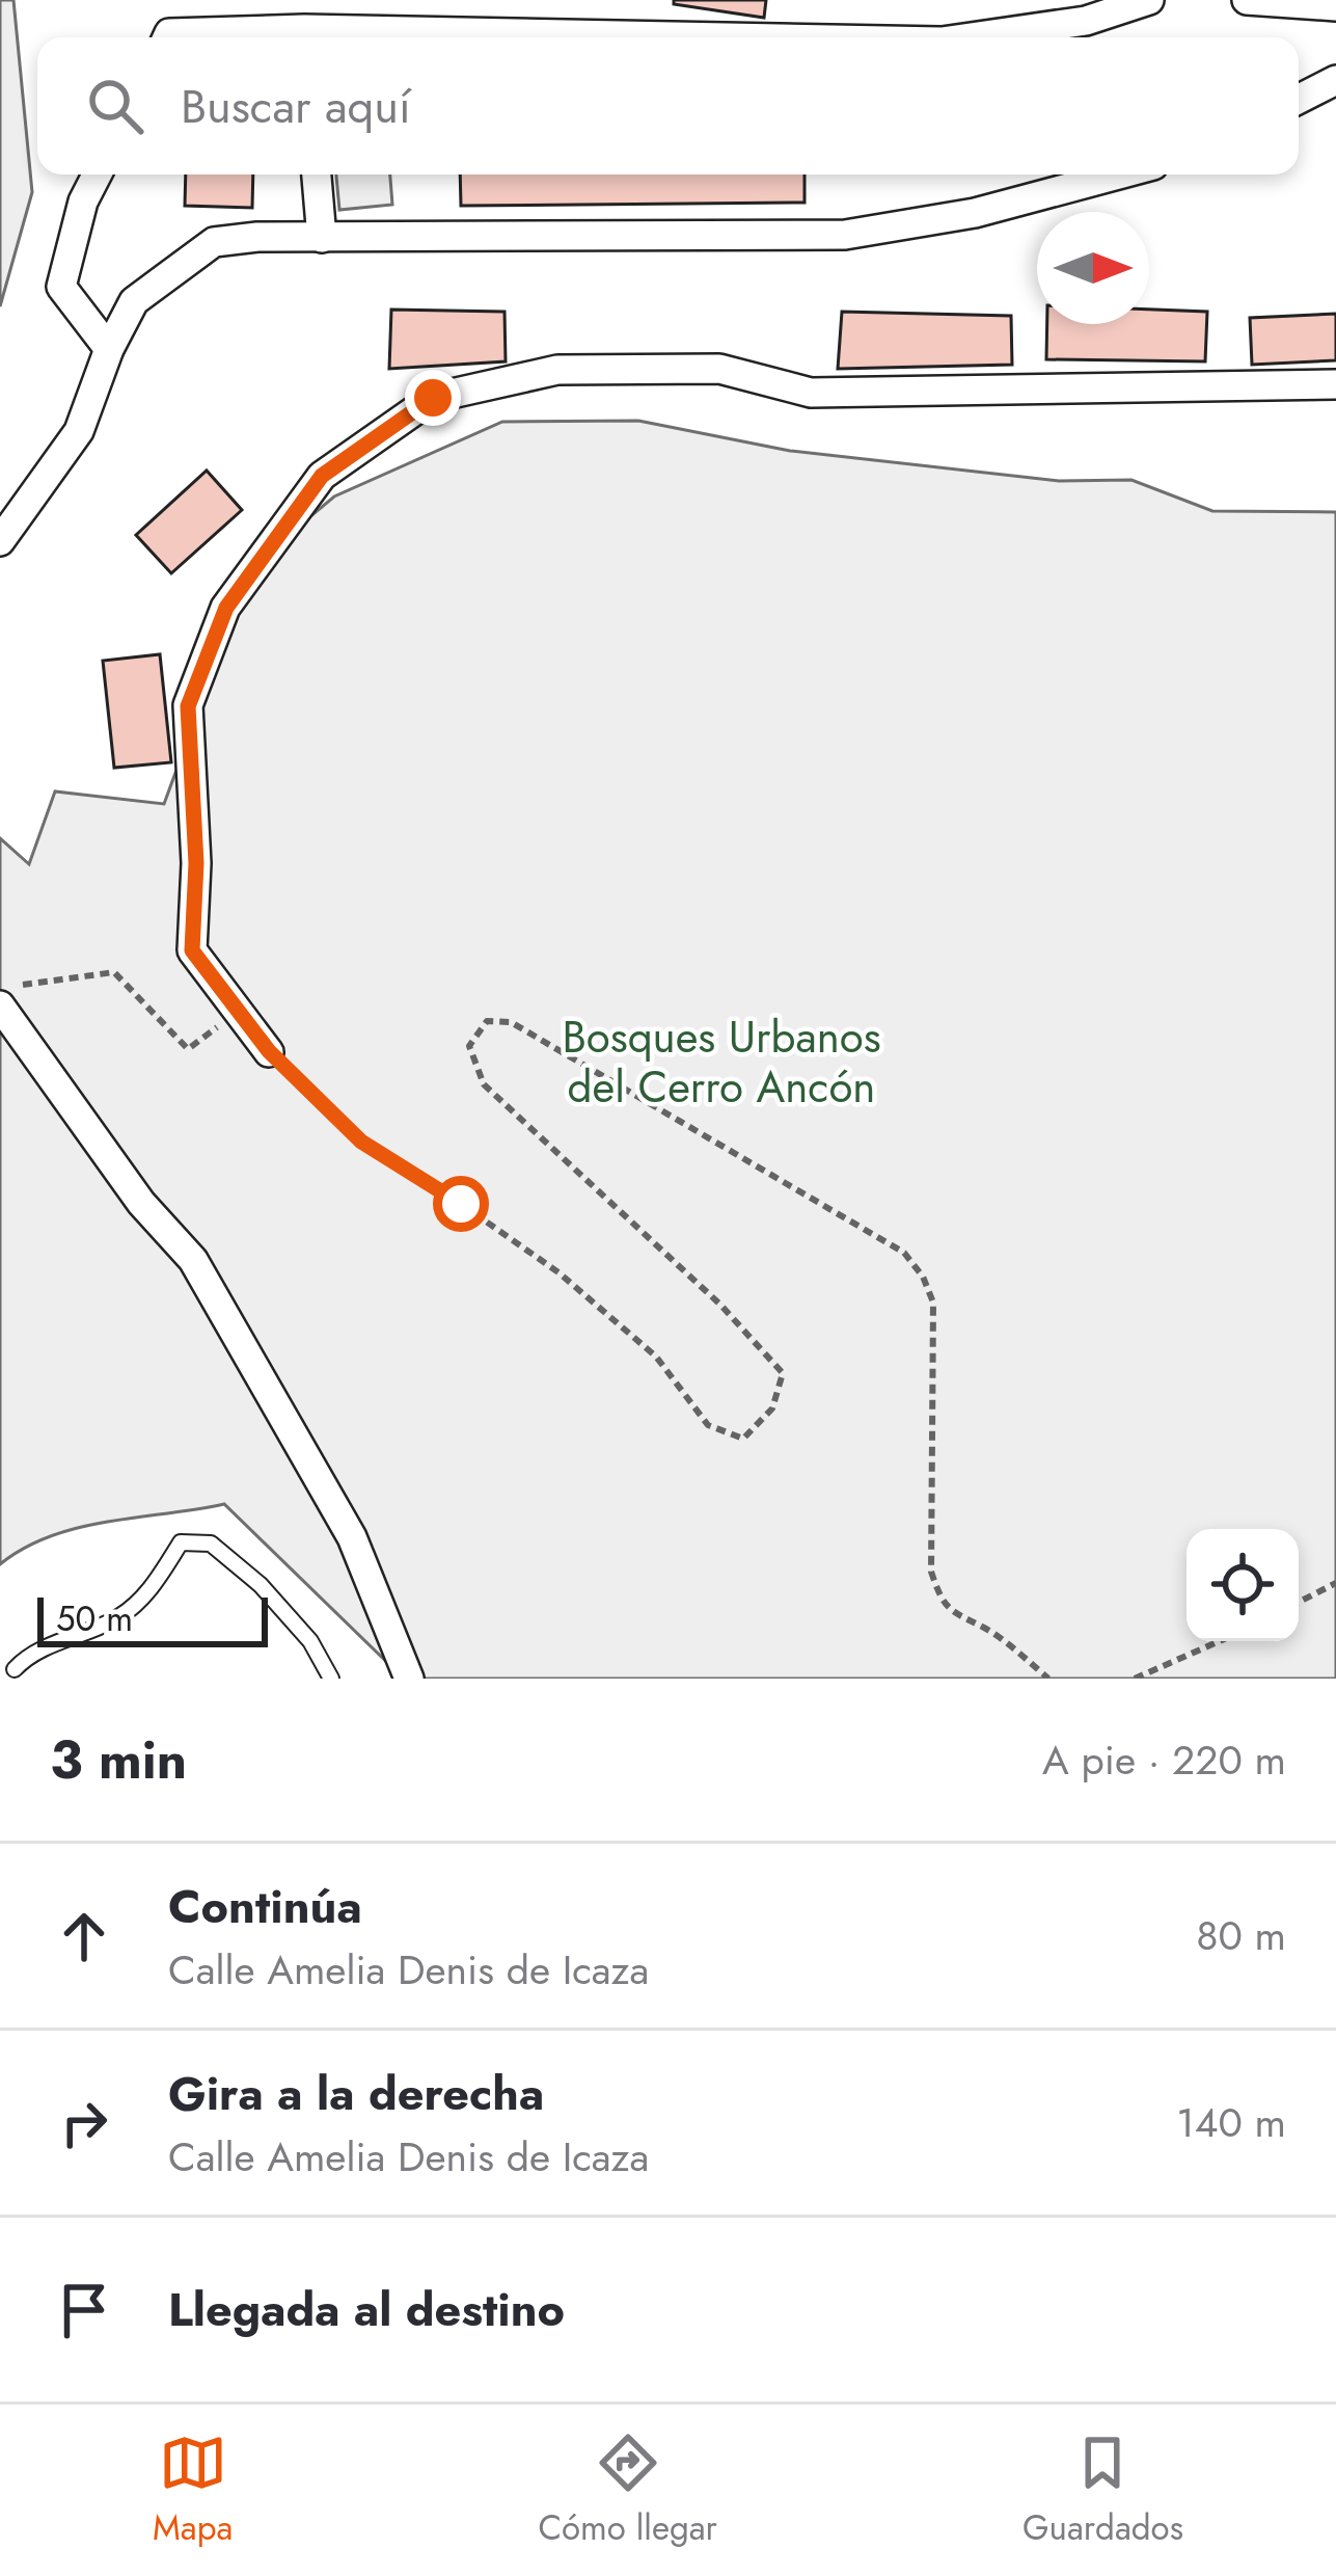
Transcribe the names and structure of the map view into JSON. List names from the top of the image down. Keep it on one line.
{"parks":["Bosques Urbanos del Cerro Ancón"],"scale_bar":"50 m","north":"right","page":{"search":"Buscar aquí","scale":"50 m","heading":["3 min","A pie · 220 m"],"list":[["Continúa","Calle Amelia Denis de Icaza","80 m"],["Gira a la derecha","Calle Amelia Denis de Icaza","140 m"],"Llegada al destino"],"nav":["Mapa","Cómo llegar","Guardados"]}}
